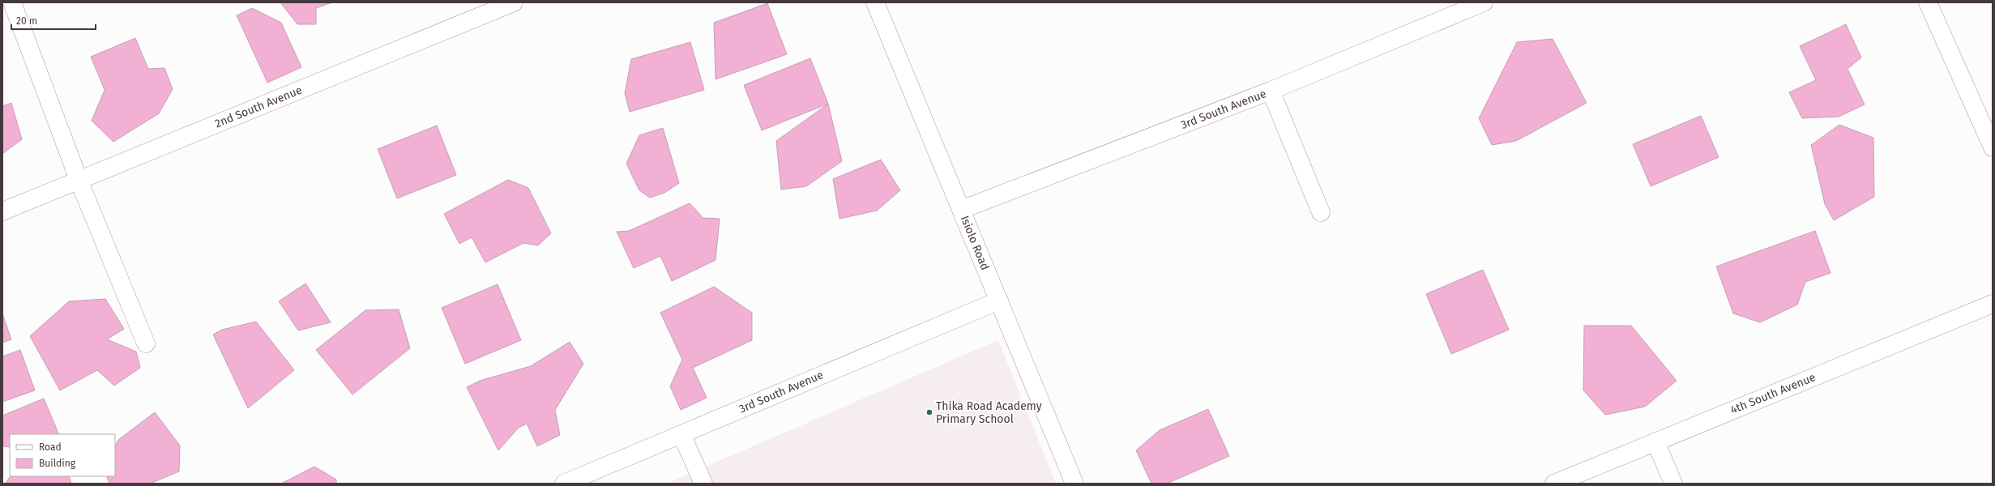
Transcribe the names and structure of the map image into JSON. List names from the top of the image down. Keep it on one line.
{"streets":{"street":["2nd South Avenue","3rd South Avenue","Isiolo Road","4th South Avenue"]},"crossings":[["3rd South Avenue","Isiolo Road"]],"places":["Thika Road Academy Primary School"],"legend":["Road","Building"],"scale_bar":"20 m"}
